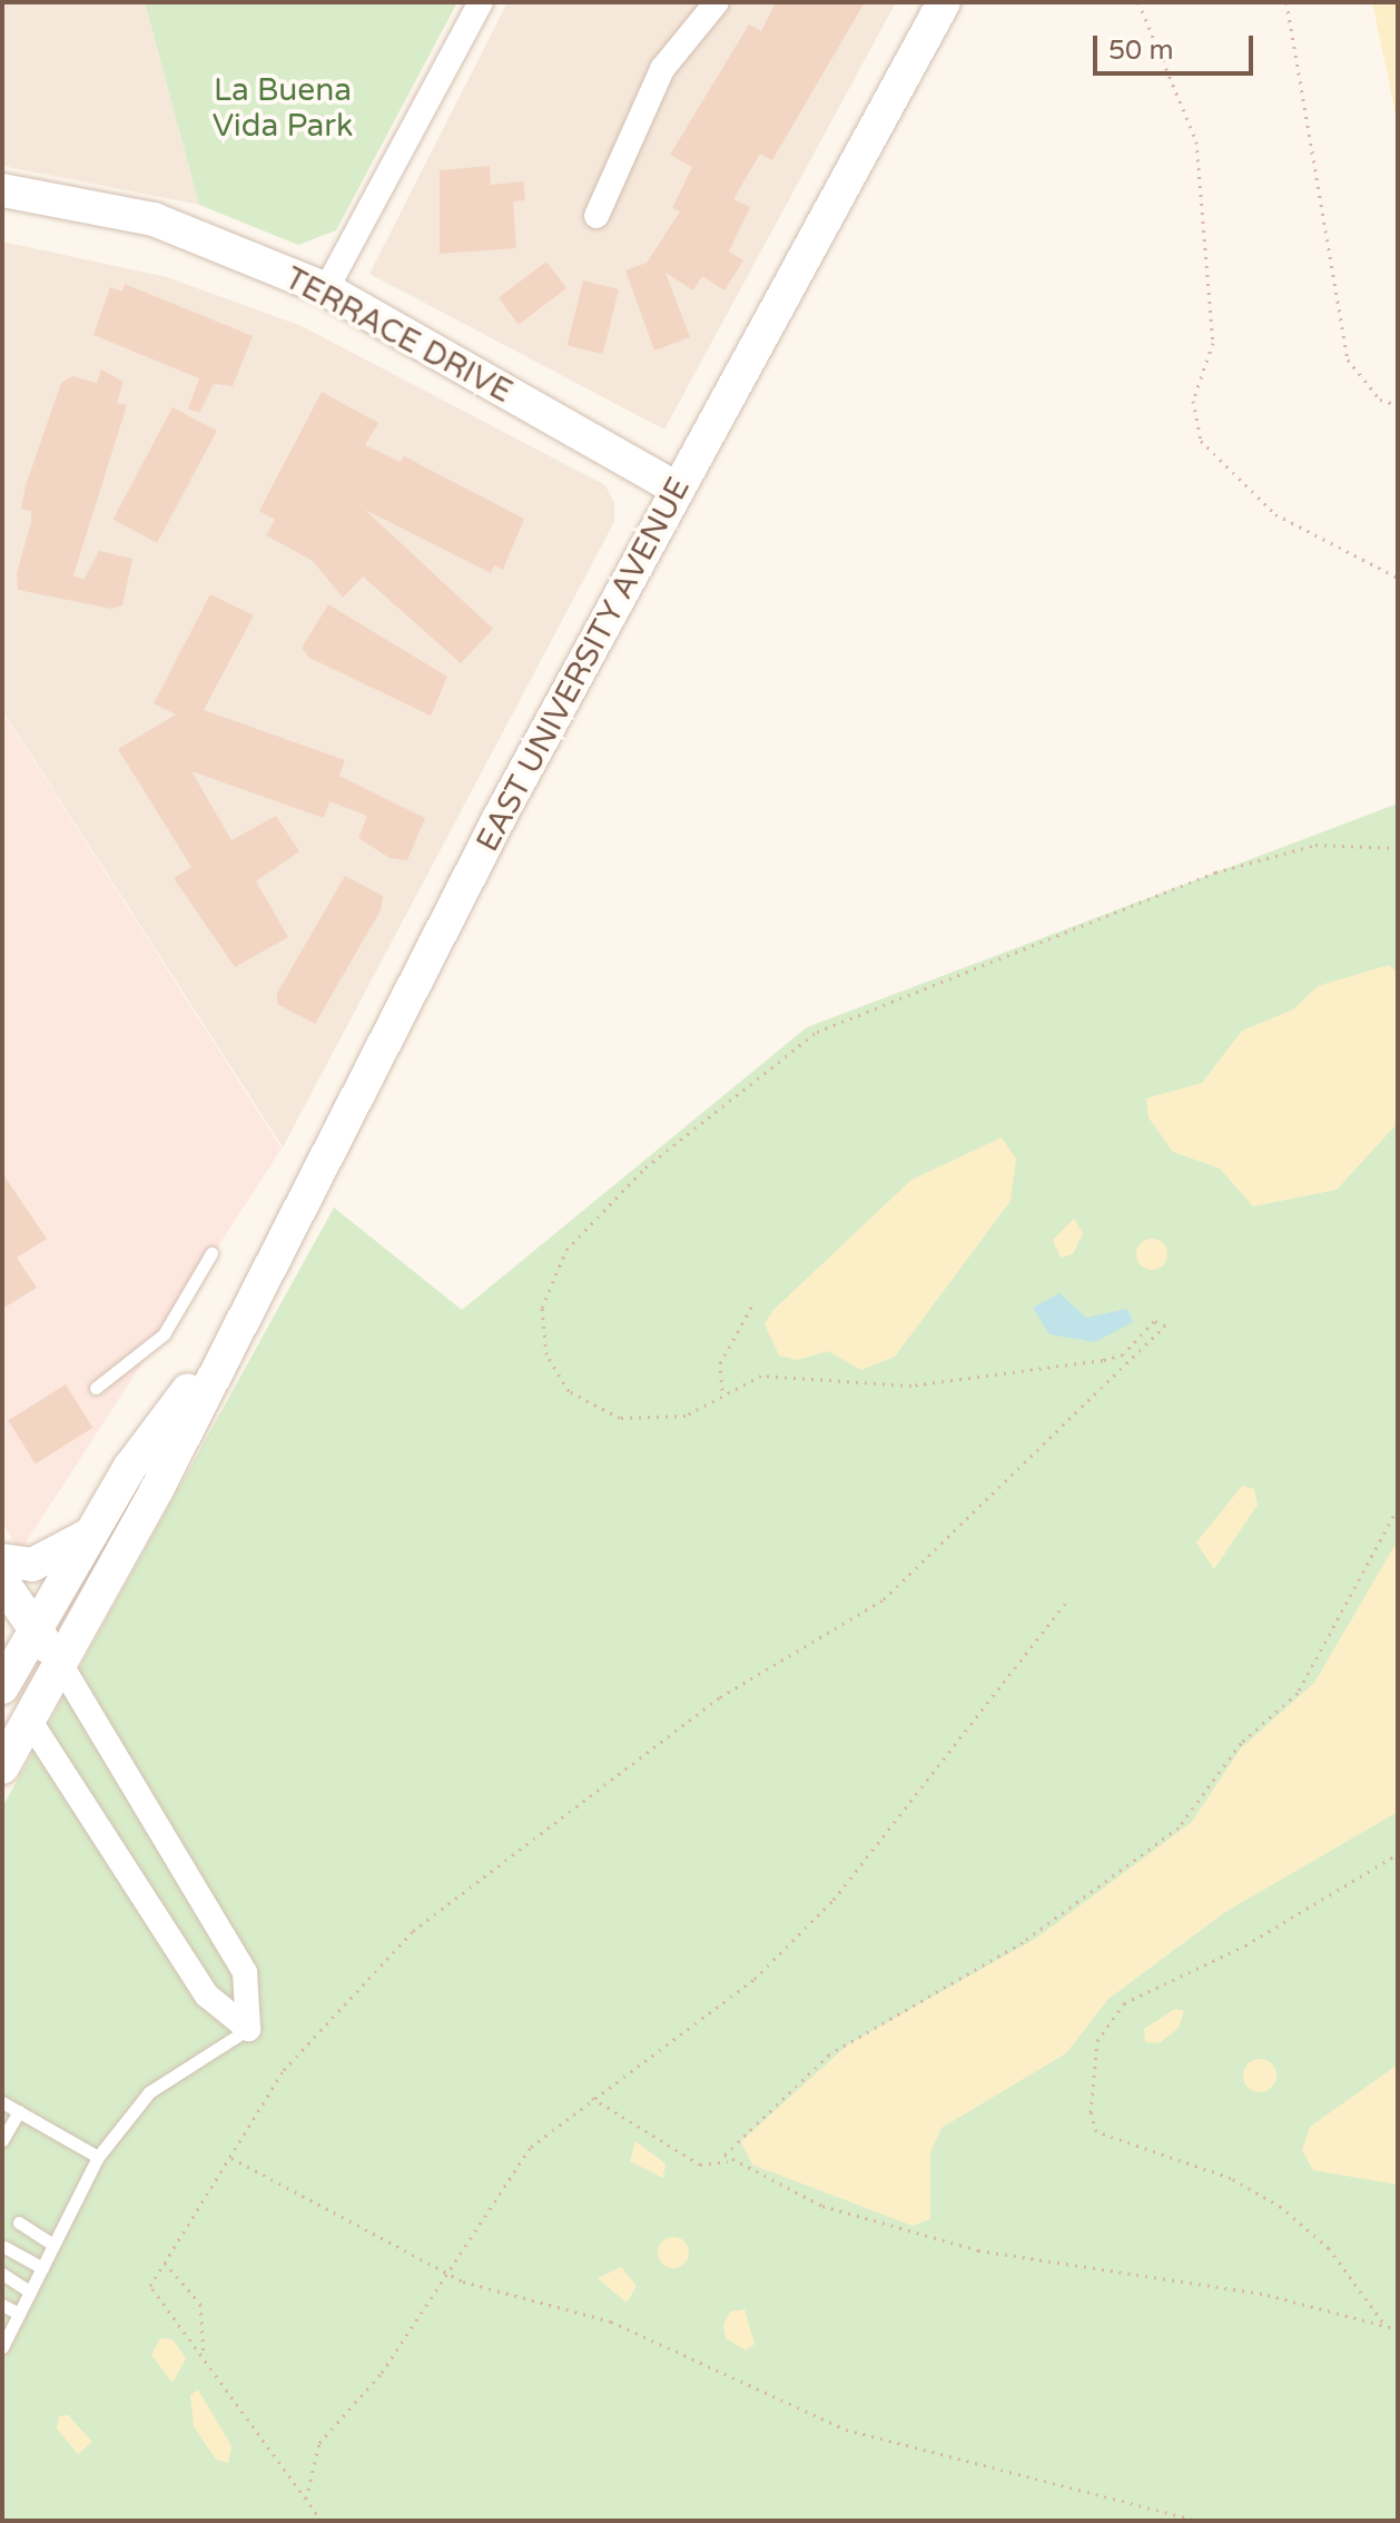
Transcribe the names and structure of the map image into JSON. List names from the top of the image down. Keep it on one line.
{"streets":{"main road":["TERRACE DRIVE","EAST UNIVERSITY AVENUE"]},"crossings":[["TERRACE DRIVE","EAST UNIVERSITY AVENUE"]],"parks":["La Buena Vida Park"],"scale_bar":"50 m"}
